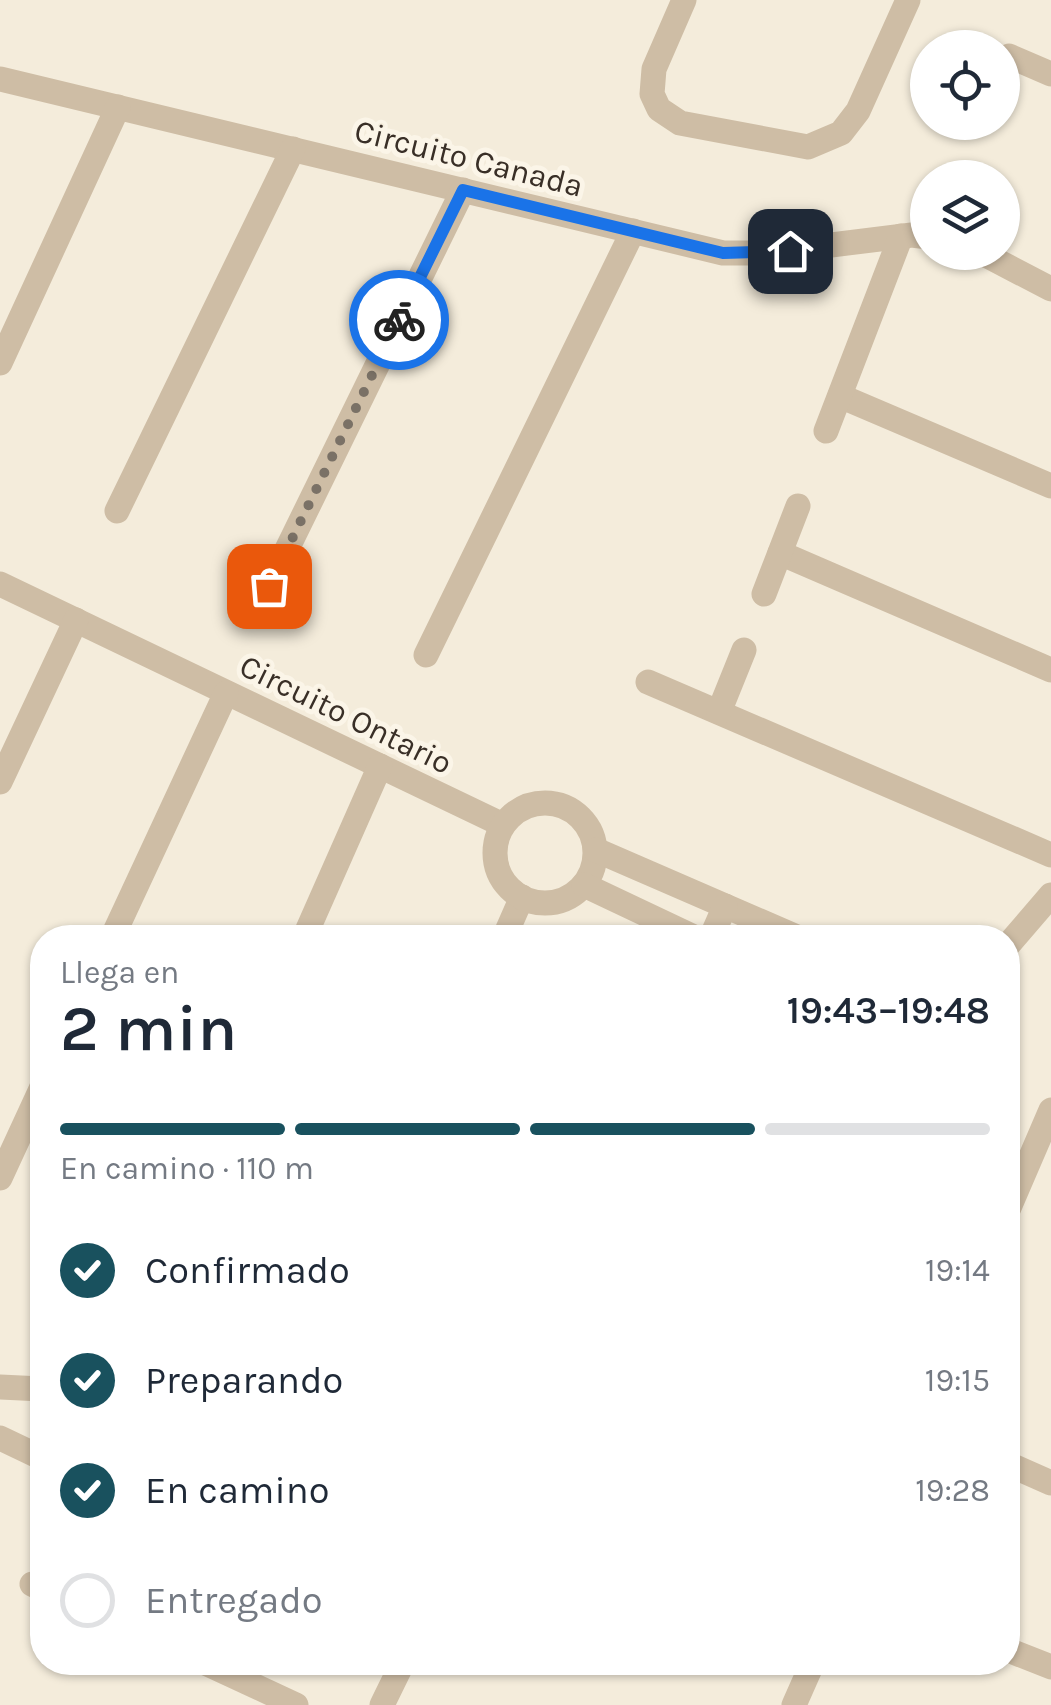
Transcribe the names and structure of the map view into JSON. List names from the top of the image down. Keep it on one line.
{"streets":{"street":["Circuito Canada","Circuito Ontario"]},"page":{"heading":["2 min","Llega en","19:43–19:48"],"bar":"En camino · 110 m","list":[["Confirmado","19:14"],["Preparando","19:15"],["En camino","19:28"],"Entregado"]}}
